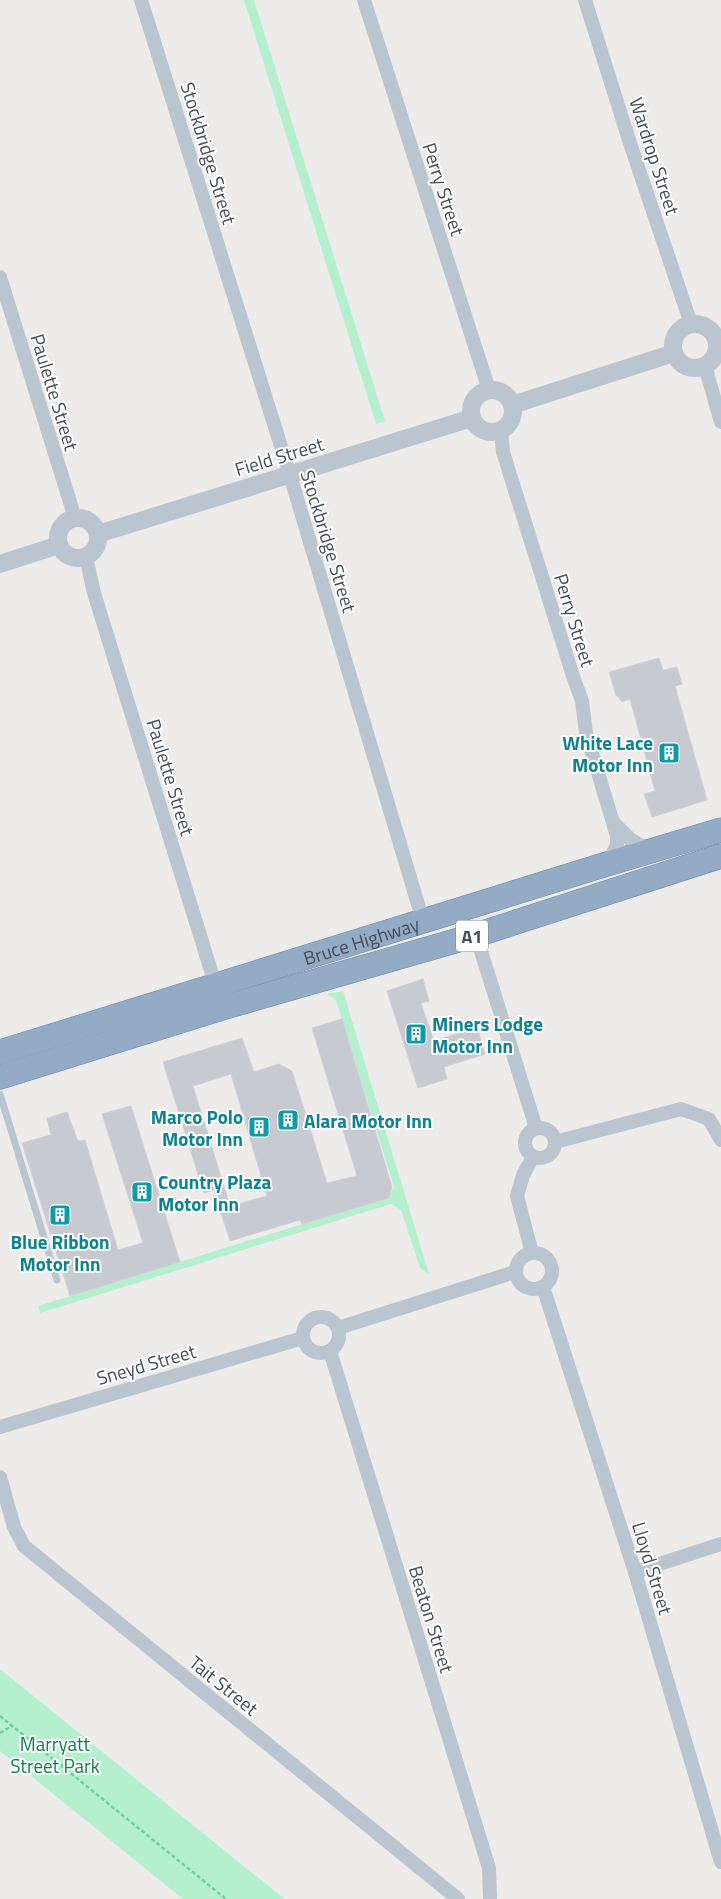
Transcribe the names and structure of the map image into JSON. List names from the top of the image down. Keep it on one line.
{"streets":{"highway":["A1","Bruce Highway"],"street":["Stockbridge Street","Wardrop Street","Perry Street","Paulette Street","Field Street","Sneyd Street","Lloyd Street","Beaton Street","Tait Street"]},"crossings":[["Stockbridge Street","Field Street"],["Stockbridge Street","Bruce Highway"],["Perry Street","Field Street"],["Perry Street","Bruce Highway"],["Paulette Street","Field Street"],["Paulette Street","Bruce Highway"],["Sneyd Street","Beaton Street"]],"parks":["Marryatt Street Park"],"places":{"building":["White Lace Motor Inn","Miners Lodge Motor Inn","Alara Motor Inn","Marco Polo Motor Inn","Country Plaza Motor Inn","Blue Ribbon Motor Inn"]}}
